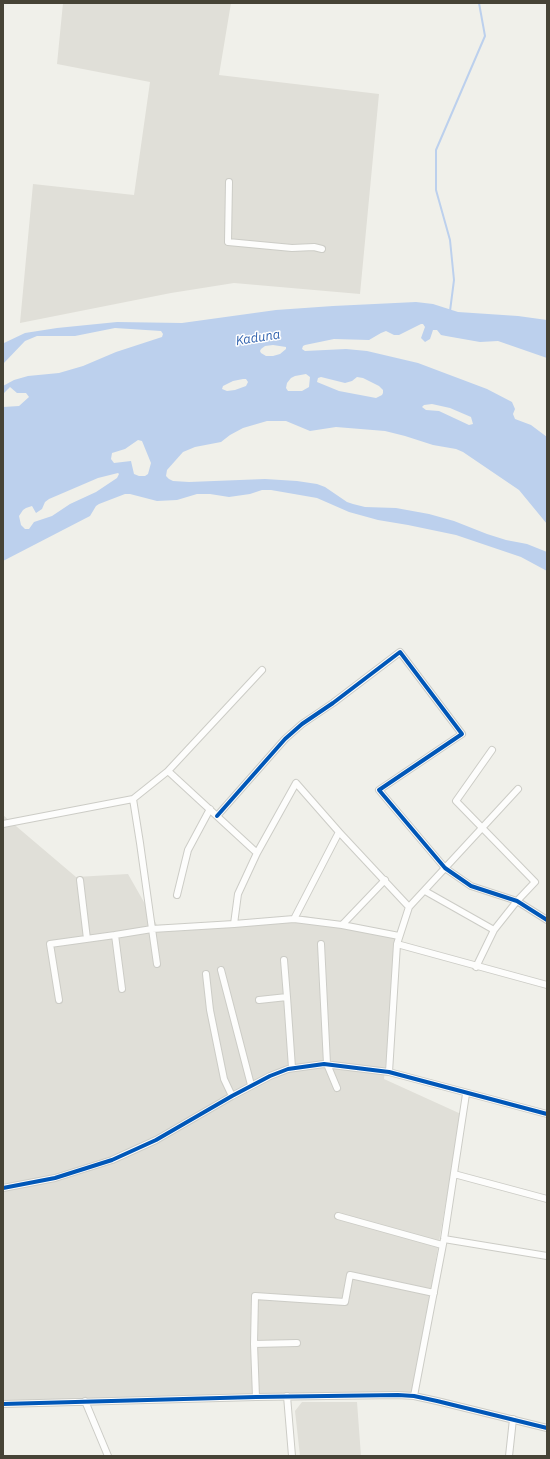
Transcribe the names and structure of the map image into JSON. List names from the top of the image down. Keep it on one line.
{"water":["Kaduna"]}
